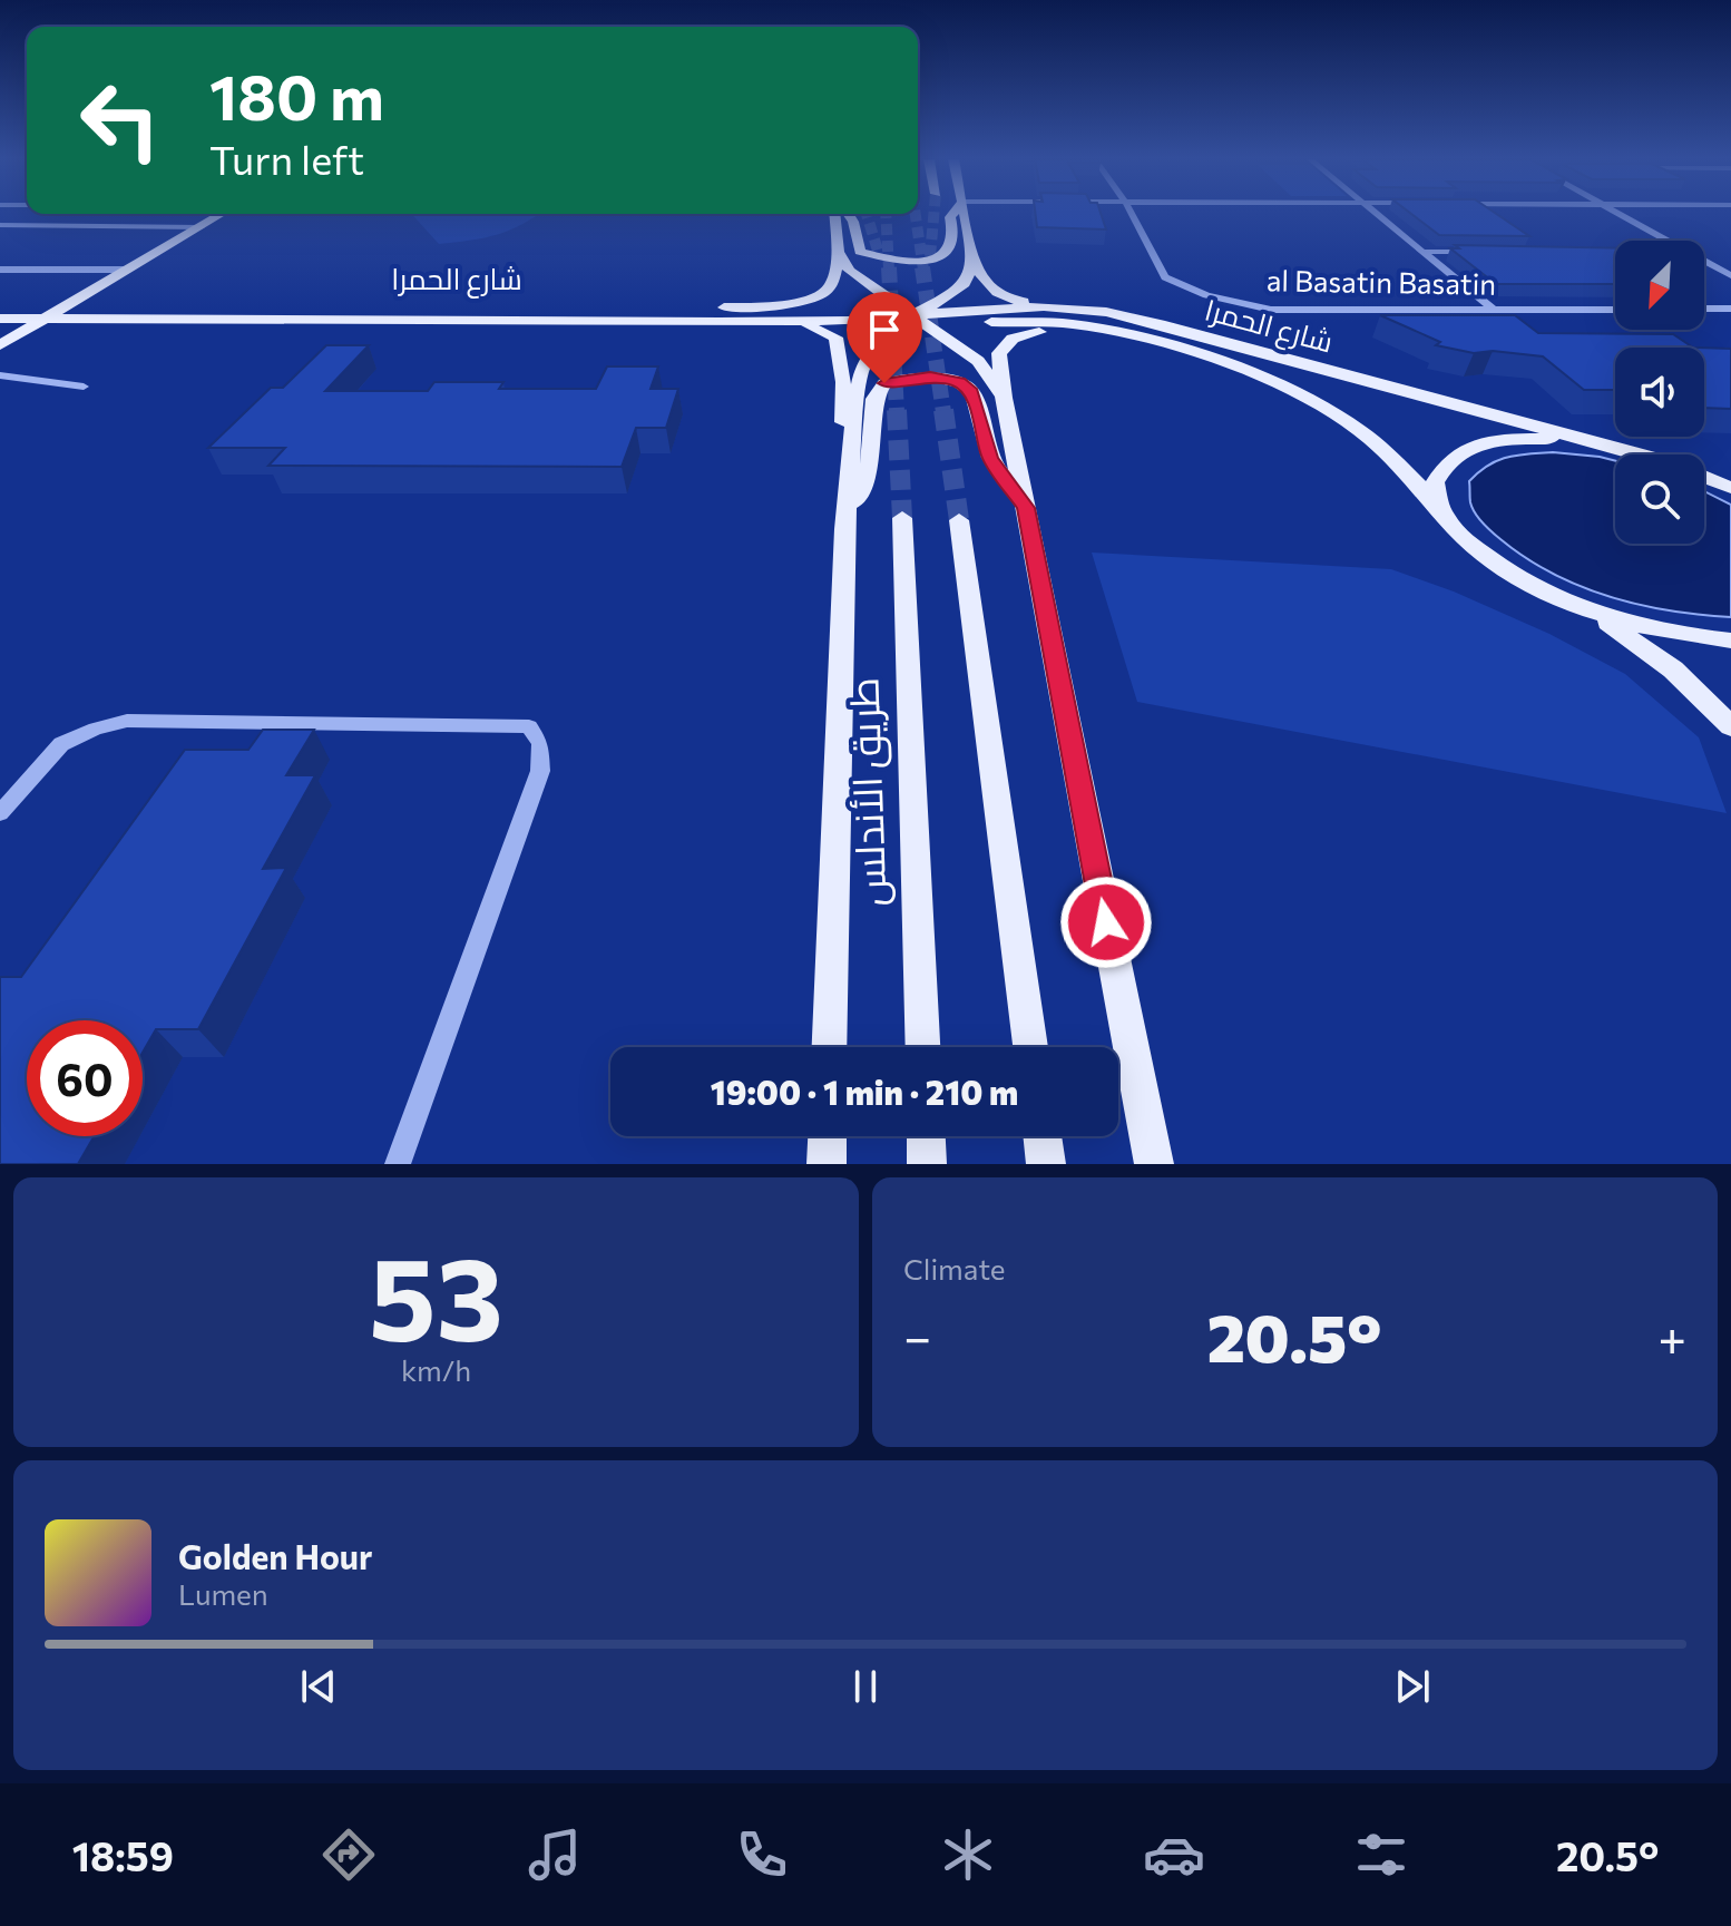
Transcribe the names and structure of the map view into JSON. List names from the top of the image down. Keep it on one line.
{"streets":{"main road":["شارع الحمرا","طريق الأندلس"],"street":["al Basatin Basatin"]},"north":"bottom left","page":{"turn":["180 m","Turn left"],"limit":"60","trip":"19:00 · 1 min · 210 m","tile":[["53","km/h"],"Climate"],"heat":["−","20.5°","+"],"song":["Golden Hour","Lumen"],"tabs":["18:59","20.5°"]}}
